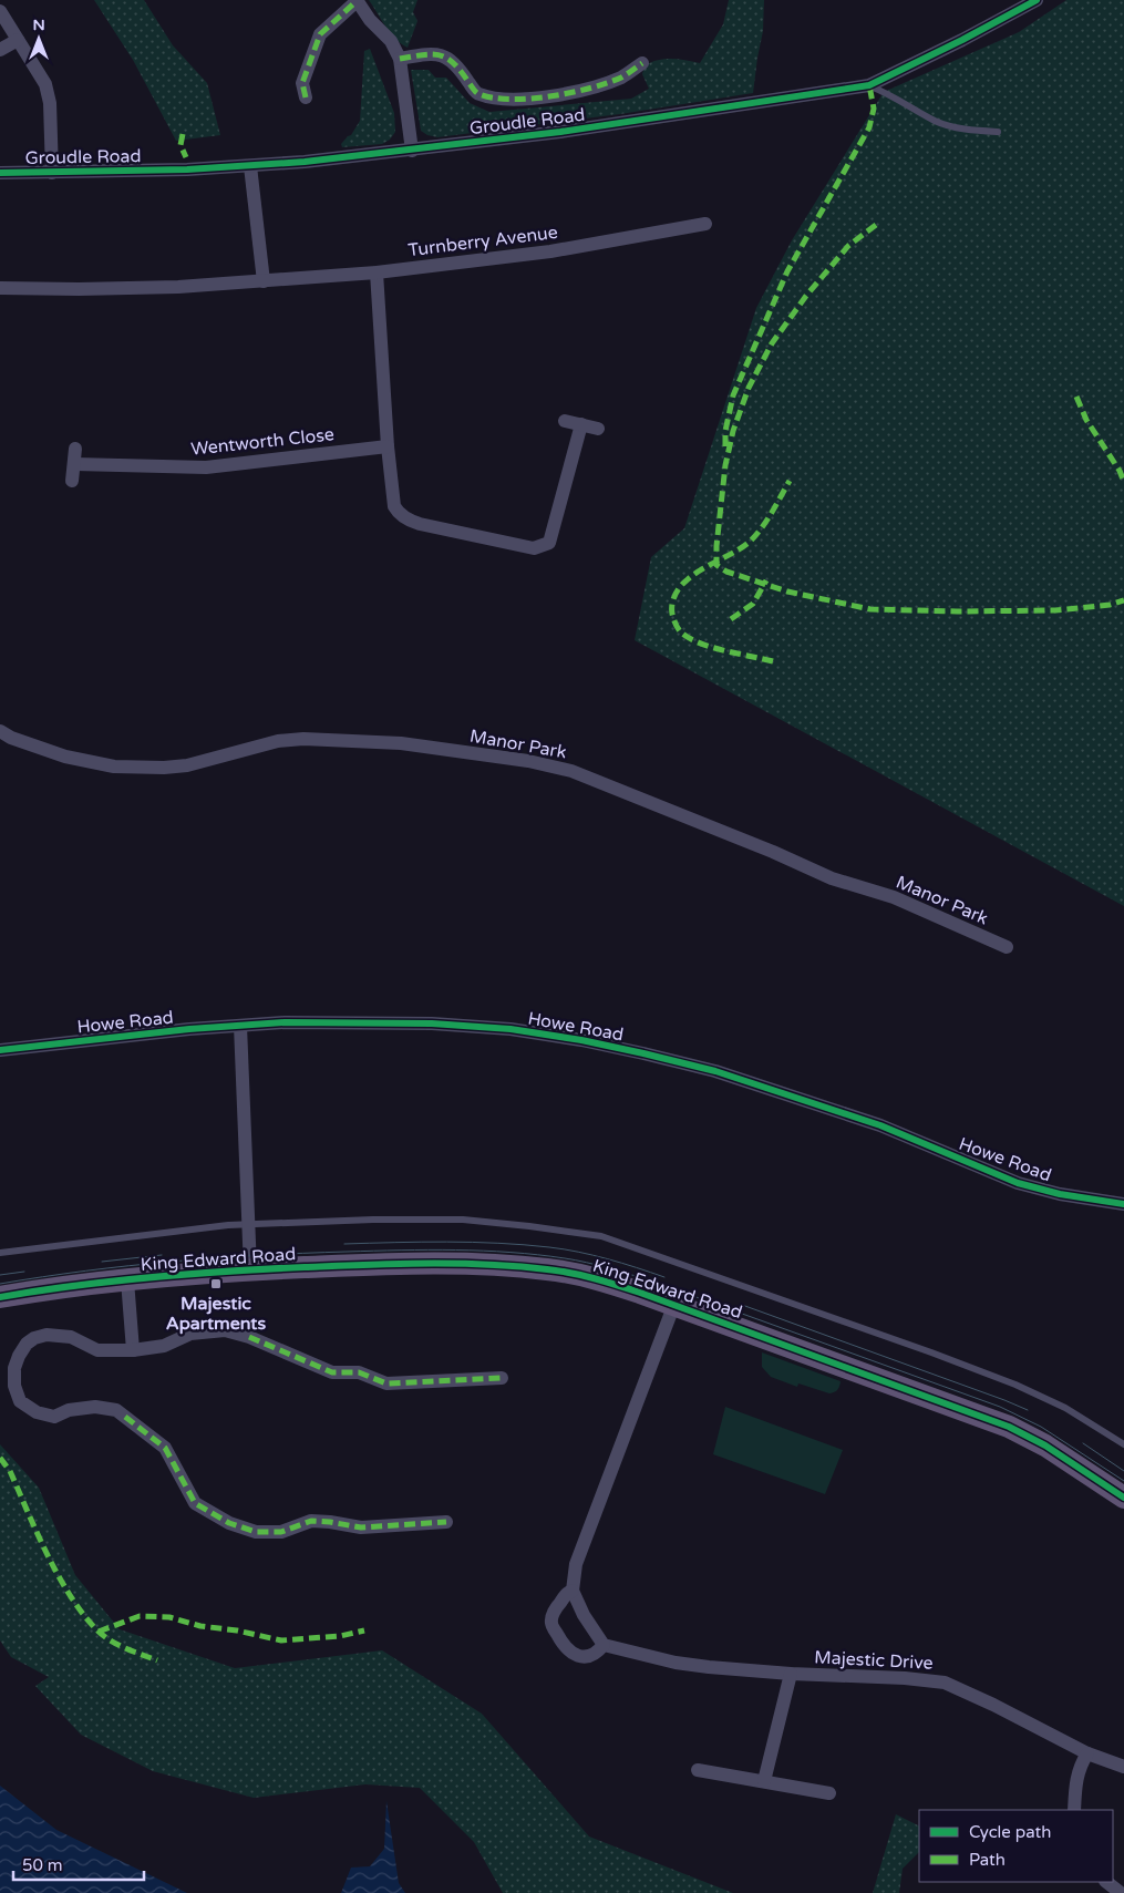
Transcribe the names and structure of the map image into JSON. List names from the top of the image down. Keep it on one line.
{"streets":{"main road":["King Edward Road"],"street":["Groudle Road","Turnberry Avenue","Wentworth Close","Manor Park","Howe Road","Majestic Drive"]},"places":{"transit":["Majestic Apartments"]},"legend":["Cycle path","Path"],"scale_bar":"50 m","north":"top"}
